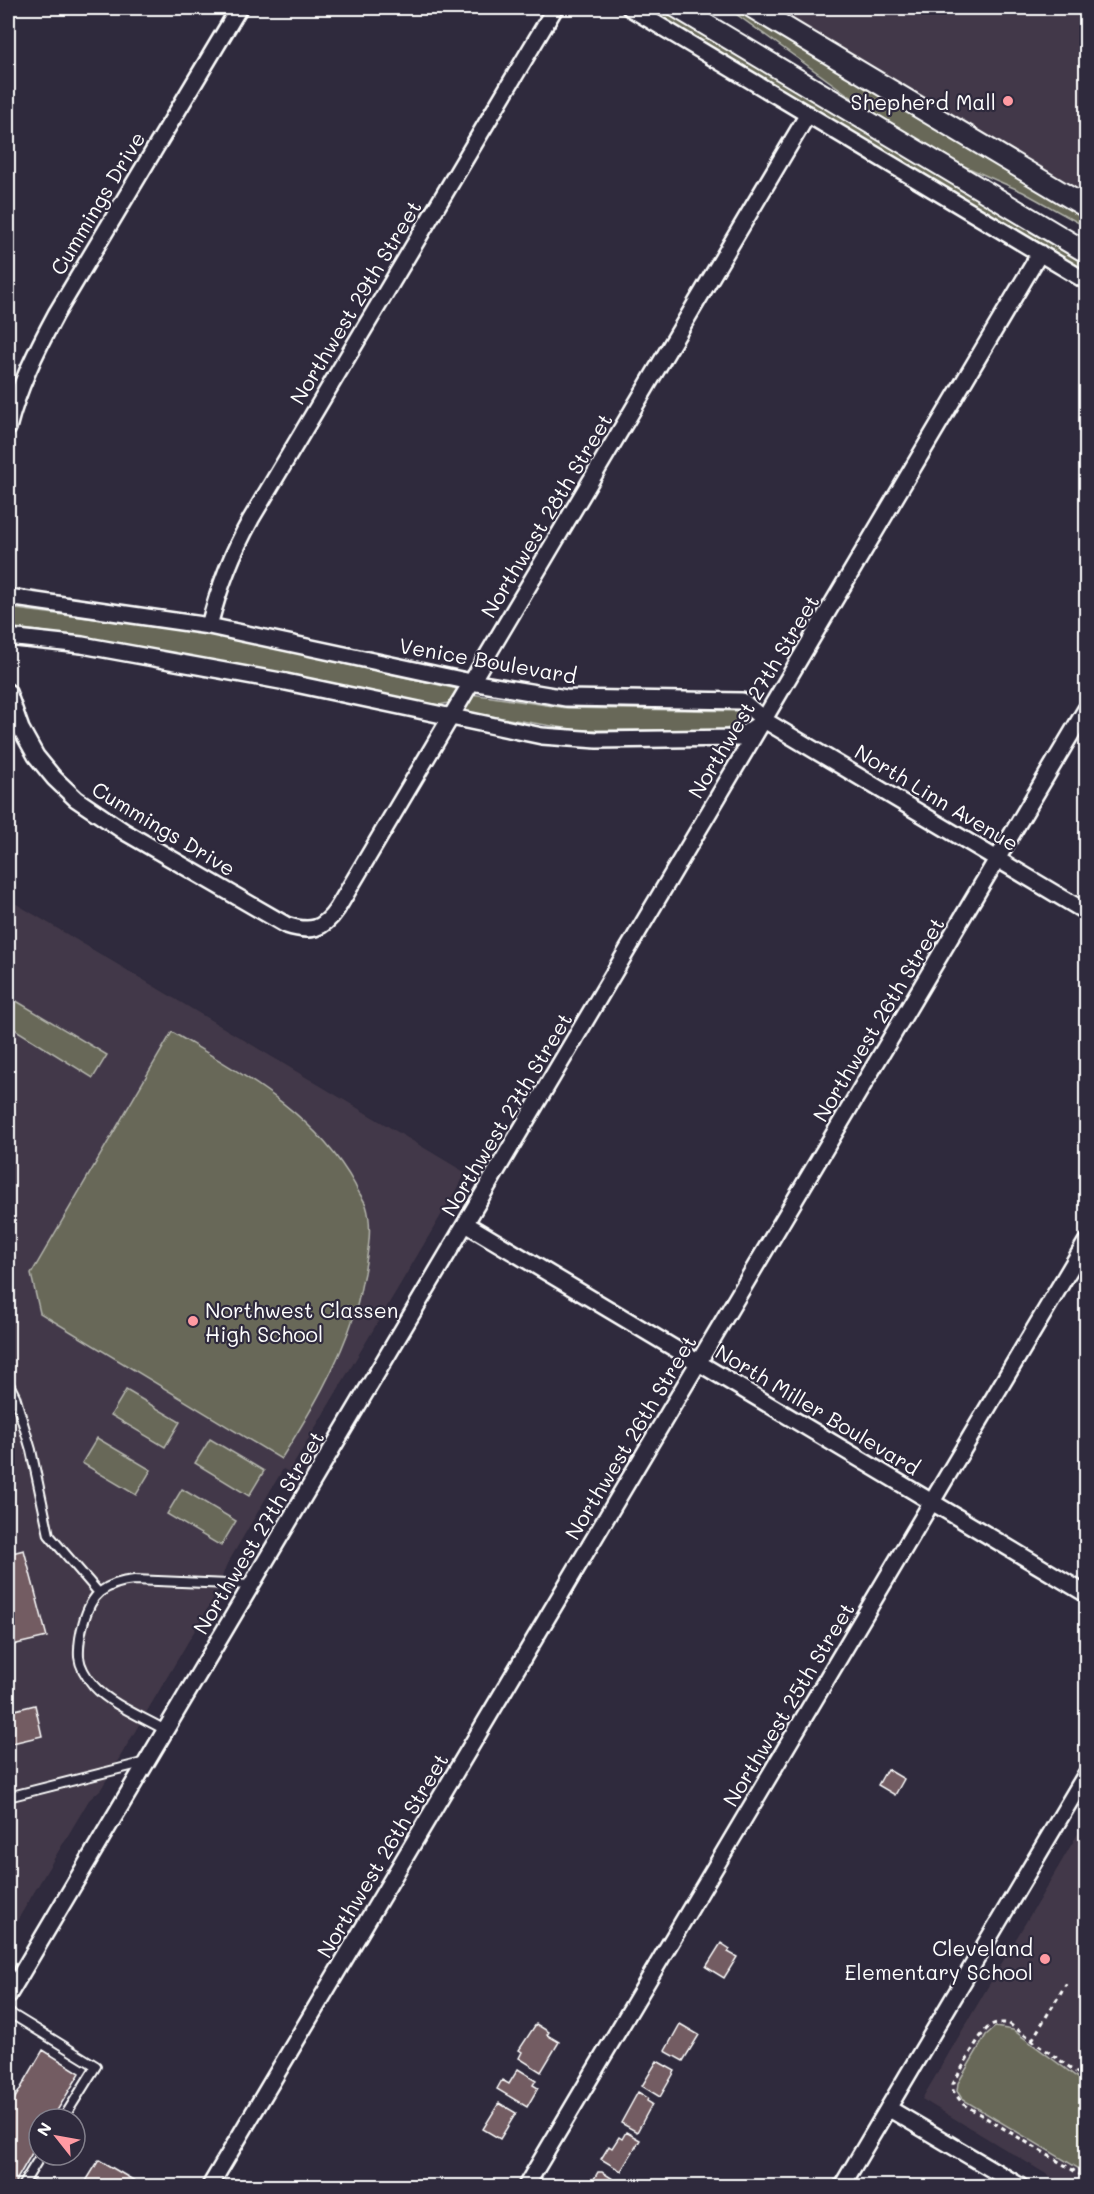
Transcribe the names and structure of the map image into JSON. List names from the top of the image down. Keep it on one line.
{"streets":{"street":["Cummings Drive","Northwest 29th Street","Northwest 28th Street","Venice Boulevard","Northwest 27th Street","North Linn Avenue","Northwest 26th Street","North Miller Boulevard","Northwest 25th Street"]},"crossings":[["Cummings Drive","Northwest 28th Street"],["Northwest 29th Street","Venice Boulevard"],["Northwest 28th Street","Venice Boulevard"],["Venice Boulevard","Northwest 27th Street"],["Venice Boulevard","North Linn Avenue"],["Northwest 27th Street","North Linn Avenue"],["Northwest 27th Street","North Miller Boulevard"],["North Linn Avenue","Northwest 26th Street"],["Northwest 26th Street","North Miller Boulevard"],["North Miller Boulevard","Northwest 25th Street"]],"places":["Shepherd Mall","Northwest Classen High School","Cleveland Elementary School"],"north":"top left"}
